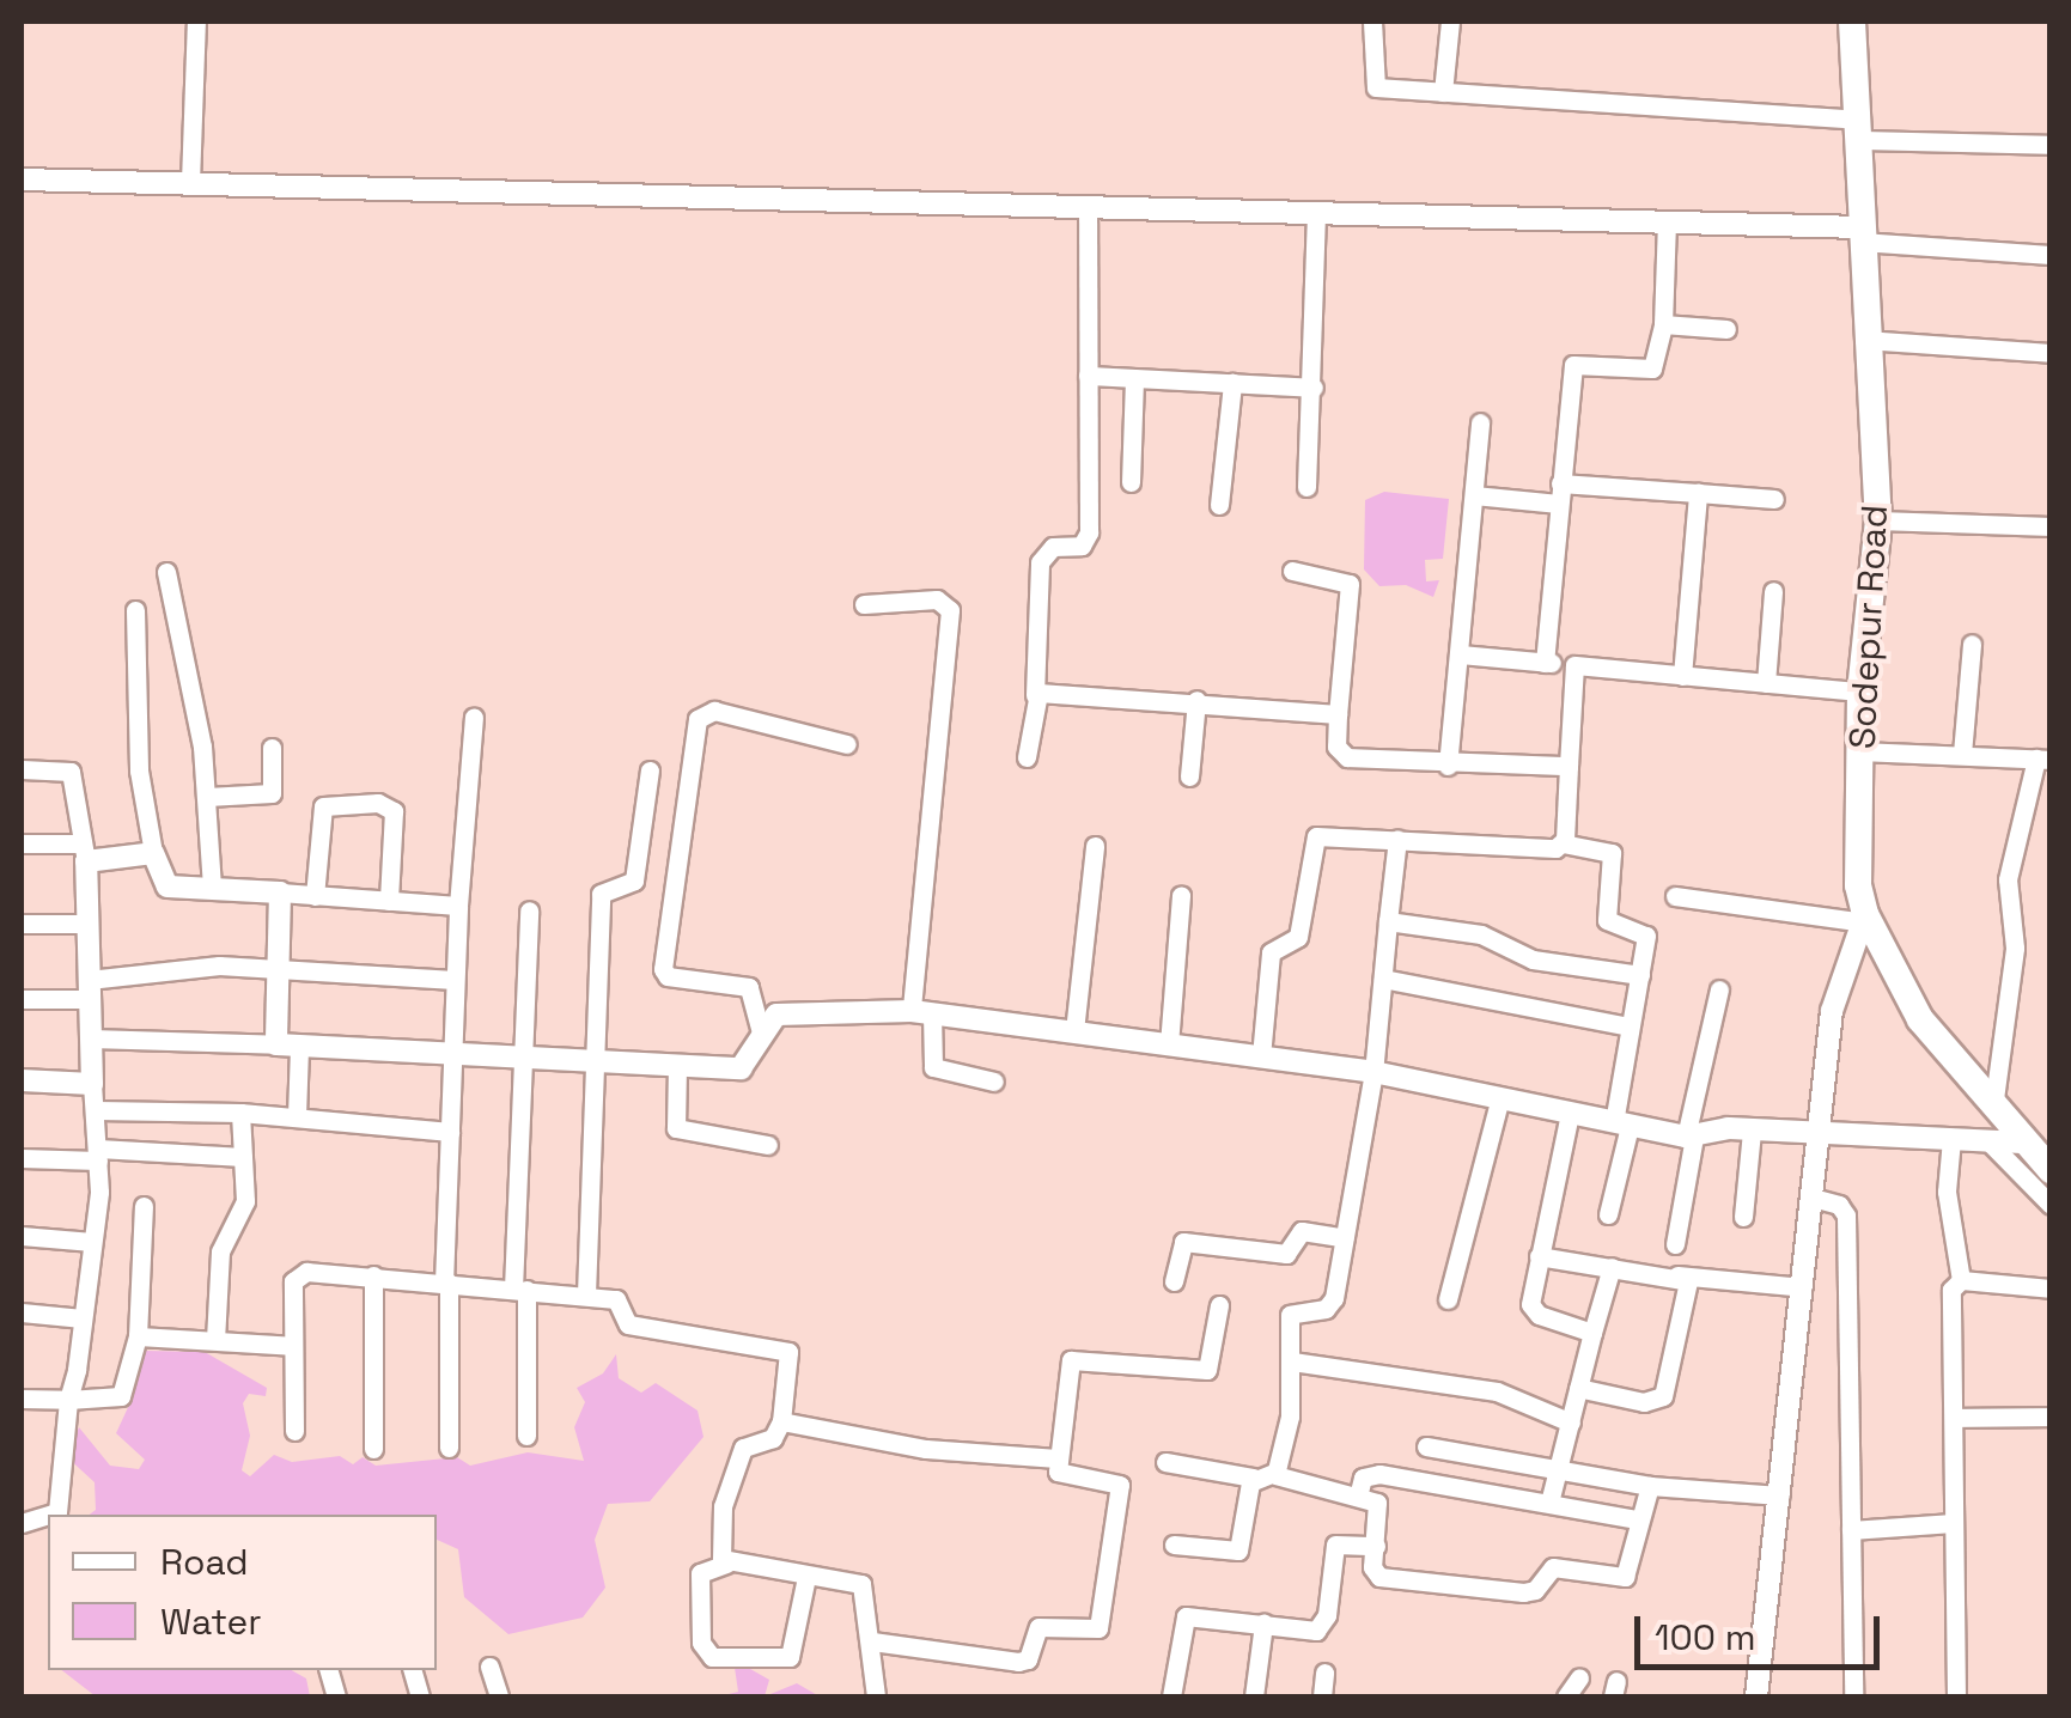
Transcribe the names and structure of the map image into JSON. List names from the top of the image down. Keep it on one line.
{"streets":{"main road":["Sodepur Road"]},"legend":["Road","Water"],"scale_bar":"100 m"}
